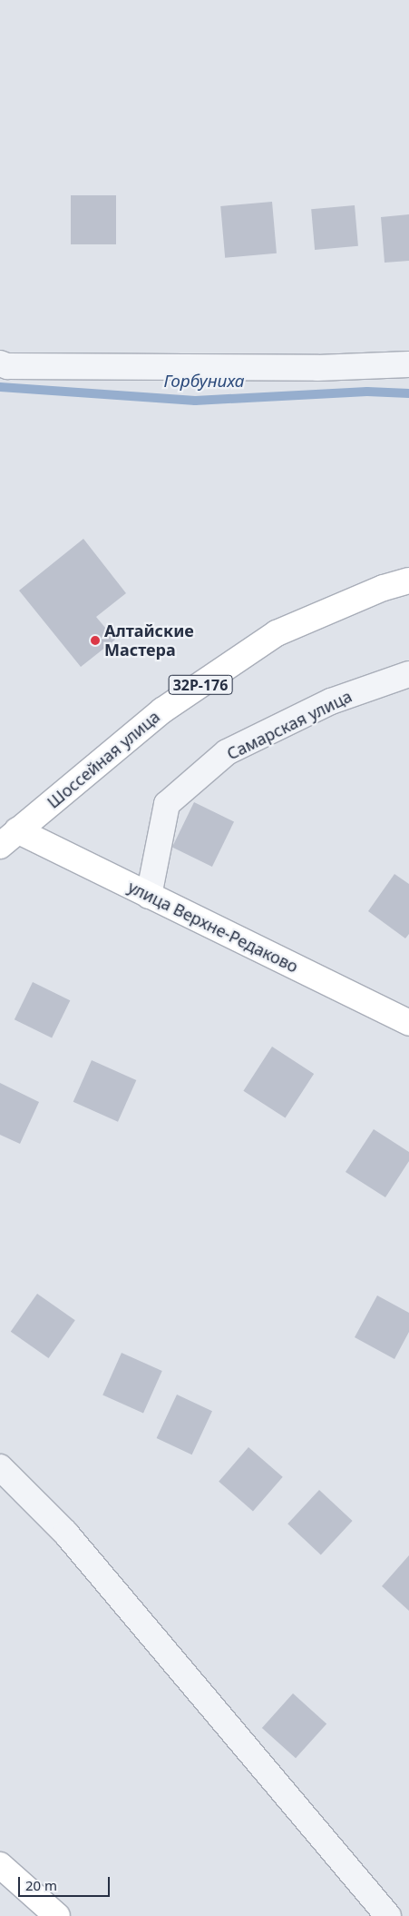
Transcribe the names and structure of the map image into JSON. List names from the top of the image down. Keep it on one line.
{"streets":{"street":["32Р-176","Самарская улица","Шоссейная улица","улица Верхне-Редаково"]},"crossings":[["Самарская улица","улица Верхне-Редаково"],["Шоссейная улица","улица Верхне-Редаково"]],"water":["Горбуниха"],"places":["Алтайские Мастера"],"scale_bar":"20 m"}
